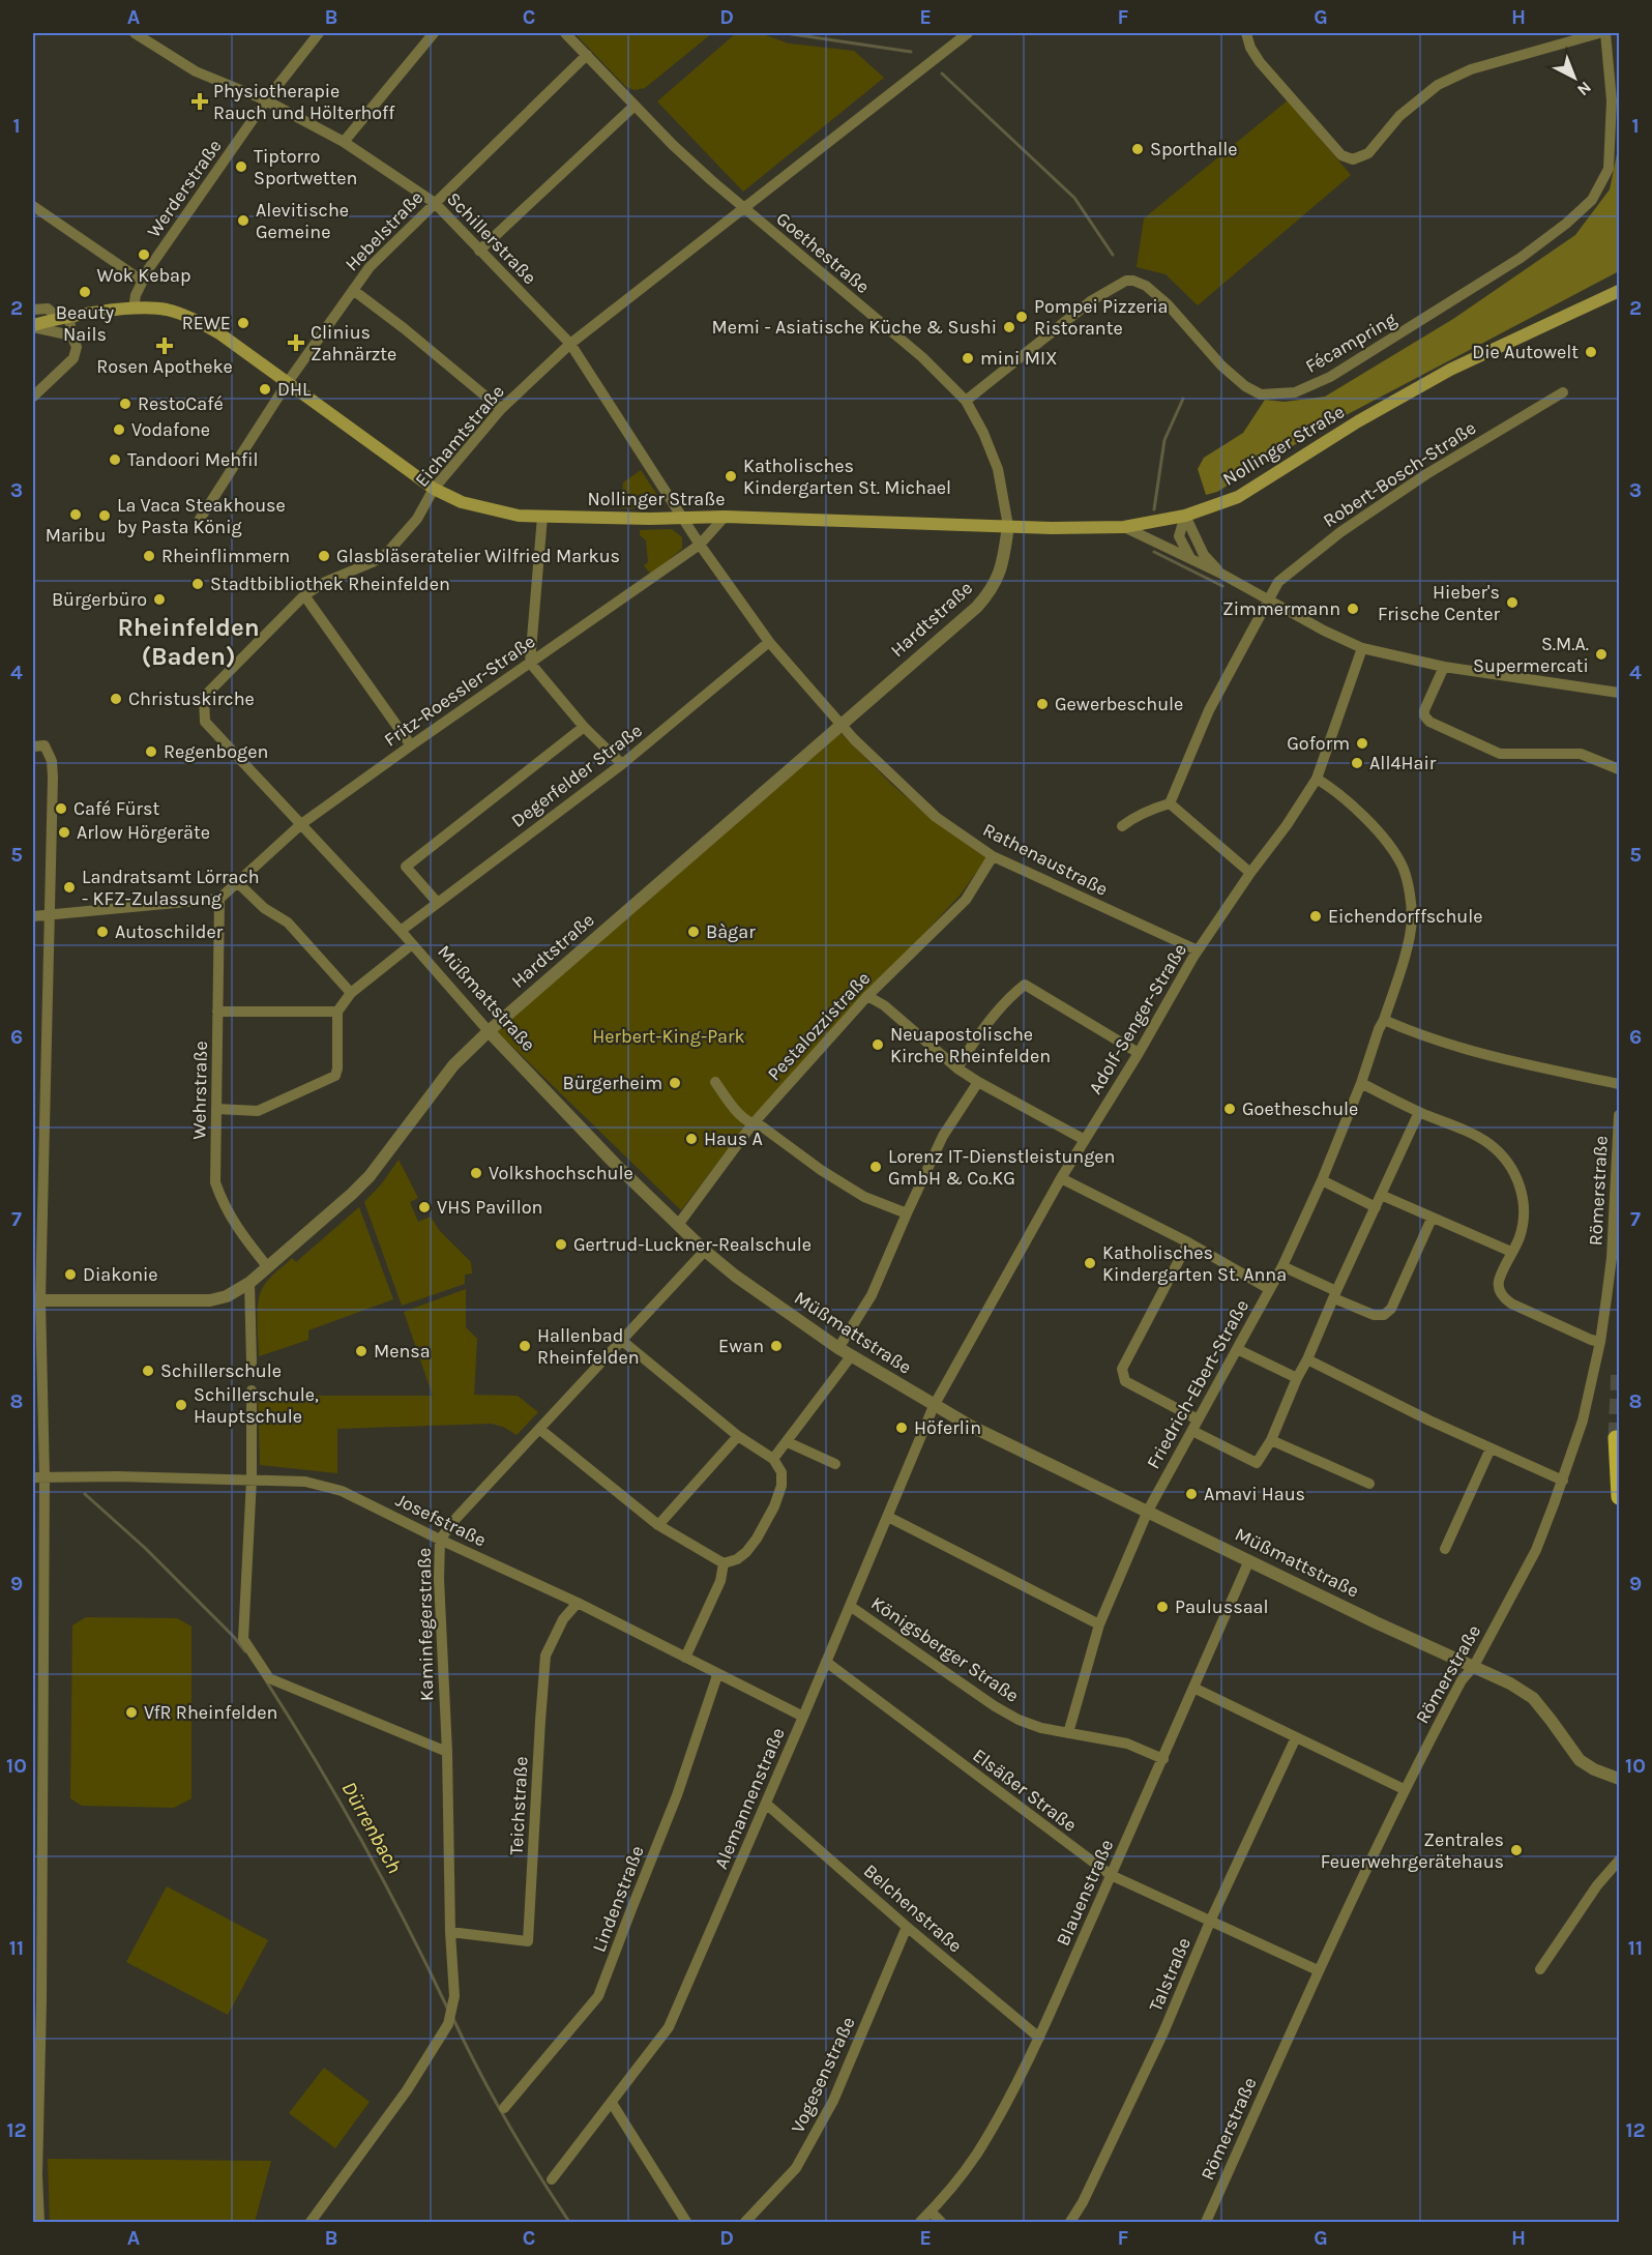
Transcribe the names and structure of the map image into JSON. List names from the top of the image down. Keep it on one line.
{"streets":{"main road":["Nollinger Straße"],"street":["Werderstraße","Hebelstraße","Schillerstraße","Goethestraße","Fécampring","Eichamtstraße","Robert-Bosch-Straße","Hardtstraße","Fritz-Roessler-Straße","Degerfelder Straße","Rathenaustraße","Müßmattstraße","Adolf-Senger-Straße","Pestalozzistraße","Wehrstraße","Römerstraße","Friedrich-Ebert-Straße","Josefstraße","Kaminfegerstraße","Königsberger Straße","Elsäßer Straße","Alemannenstraße","Teichstraße","Blauenstraße","Lindenstraße","Belchenstraße","Talstraße","Vogesenstraße"]},"crossings":[["Werderstraße","Schillerstraße"],["Werderstraße","Nollinger Straße"],["Hebelstraße","Schillerstraße"],["Hebelstraße","Goethestraße"],["Hebelstraße","Nollinger Straße"],["Schillerstraße","Eichamtstraße"],["Schillerstraße","Nollinger Straße"],["Schillerstraße","Fritz-Roessler-Straße"],["Schillerstraße","Degerfelder Straße"],["Schillerstraße","Rathenaustraße"],["Goethestraße","Fécampring"],["Goethestraße","Eichamtstraße"],["Goethestraße","Nollinger Straße"],["Goethestraße","Hardtstraße"],["Eichamtstraße","Nollinger Straße"],["Eichamtstraße","Müßmattstraße"],["Nollinger Straße","Hardtstraße"],["Nollinger Straße","Fritz-Roessler-Straße"],["Hardtstraße","Rathenaustraße"],["Hardtstraße","Müßmattstraße"],["Hardtstraße","Wehrstraße"],["Fritz-Roessler-Straße","Müßmattstraße"],["Fritz-Roessler-Straße","Wehrstraße"],["Degerfelder Straße","Rathenaustraße"],["Degerfelder Straße","Müßmattstraße"],["Rathenaustraße","Adolf-Senger-Straße"],["Rathenaustraße","Pestalozzistraße"],["Müßmattstraße","Adolf-Senger-Straße"],["Müßmattstraße","Pestalozzistraße"],["Müßmattstraße","Römerstraße"],["Müßmattstraße","Friedrich-Ebert-Straße"],["Müßmattstraße","Kaminfegerstraße"],["Müßmattstraße","Alemannenstraße"],["Müßmattstraße","Blauenstraße"],["Adolf-Senger-Straße","Friedrich-Ebert-Straße"],["Adolf-Senger-Straße","Alemannenstraße"],["Römerstraße","Elsäßer Straße"],["Friedrich-Ebert-Straße","Königsberger Straße"],["Josefstraße","Kaminfegerstraße"],["Josefstraße","Alemannenstraße"],["Josefstraße","Teichstraße"],["Josefstraße","Lindenstraße"],["Kaminfegerstraße","Teichstraße"],["Königsberger Straße","Alemannenstraße"],["Königsberger Straße","Blauenstraße"],["Elsäßer Straße","Alemannenstraße"],["Elsäßer Straße","Blauenstraße"],["Elsäßer Straße","Talstraße"],["Alemannenstraße","Belchenstraße"],["Blauenstraße","Belchenstraße"],["Belchenstraße","Vogesenstraße"]],"districts":["Rheinfelden (Baden)"],"water":["Dürrenbach"],"parks":["Herbert-King-Park"],"places":{"health":["Physiotherapie Rauch und Hölterhoff","Clinius Zahnärzte","Rosen Apotheke"],"other":["Sporthalle","Tiptorro Sportwetten","Alevitische Gemeine","Wok Kebap","Beauty Nails","Pompei Pizzeria Ristorante","REWE","Memi - Asiatische Küche & Sushi","Die Autowelt","mini MIX","DHL","RestoCafé","Vodafone","Tandoori Mehfil","Katholisches Kindergarten St. Michael","Maribu","La Vaca Steakhouse by Pasta König","Rheinflimmern","Glasbläseratelier Wilfried Markus","Stadtbibliothek Rheinfelden","Bürgerbüro","Hieber's Frische Center","Zimmermann","S.M.A. Supermercati","Christuskirche","Gewerbeschule","Goform","Regenbogen","All4Hair","Café Fürst","Arlow Hörgeräte","Landratsamt Lörrach - KFZ-Zulassung","Eichendorffschule","Autoschilder","Bàgar","Neuapostolische Kirche Rheinfelden","Bürgerheim","Goetheschule","Haus A","Lorenz IT-Dienstleistungen GmbH & Co.KG","Volkshochschule","VHS Pavillon","Gertrud-Luckner-Realschule","Katholisches Kindergarten St. Anna","Diakonie","Hallenbad Rheinfelden","Ewan","Mensa","Schillerschule","Schillerschule, Hauptschule","Höferlin","Amavi Haus","Paulussaal","VfR Rheinfelden","Zentrales Feuerwehrgerätehaus"]},"north":"bottom right","grid":{"columns":["A","B","C","D","E","F","G","H"],"rows":["1","2","3","4","5","6","7","8","9","10","11","12"]}}
